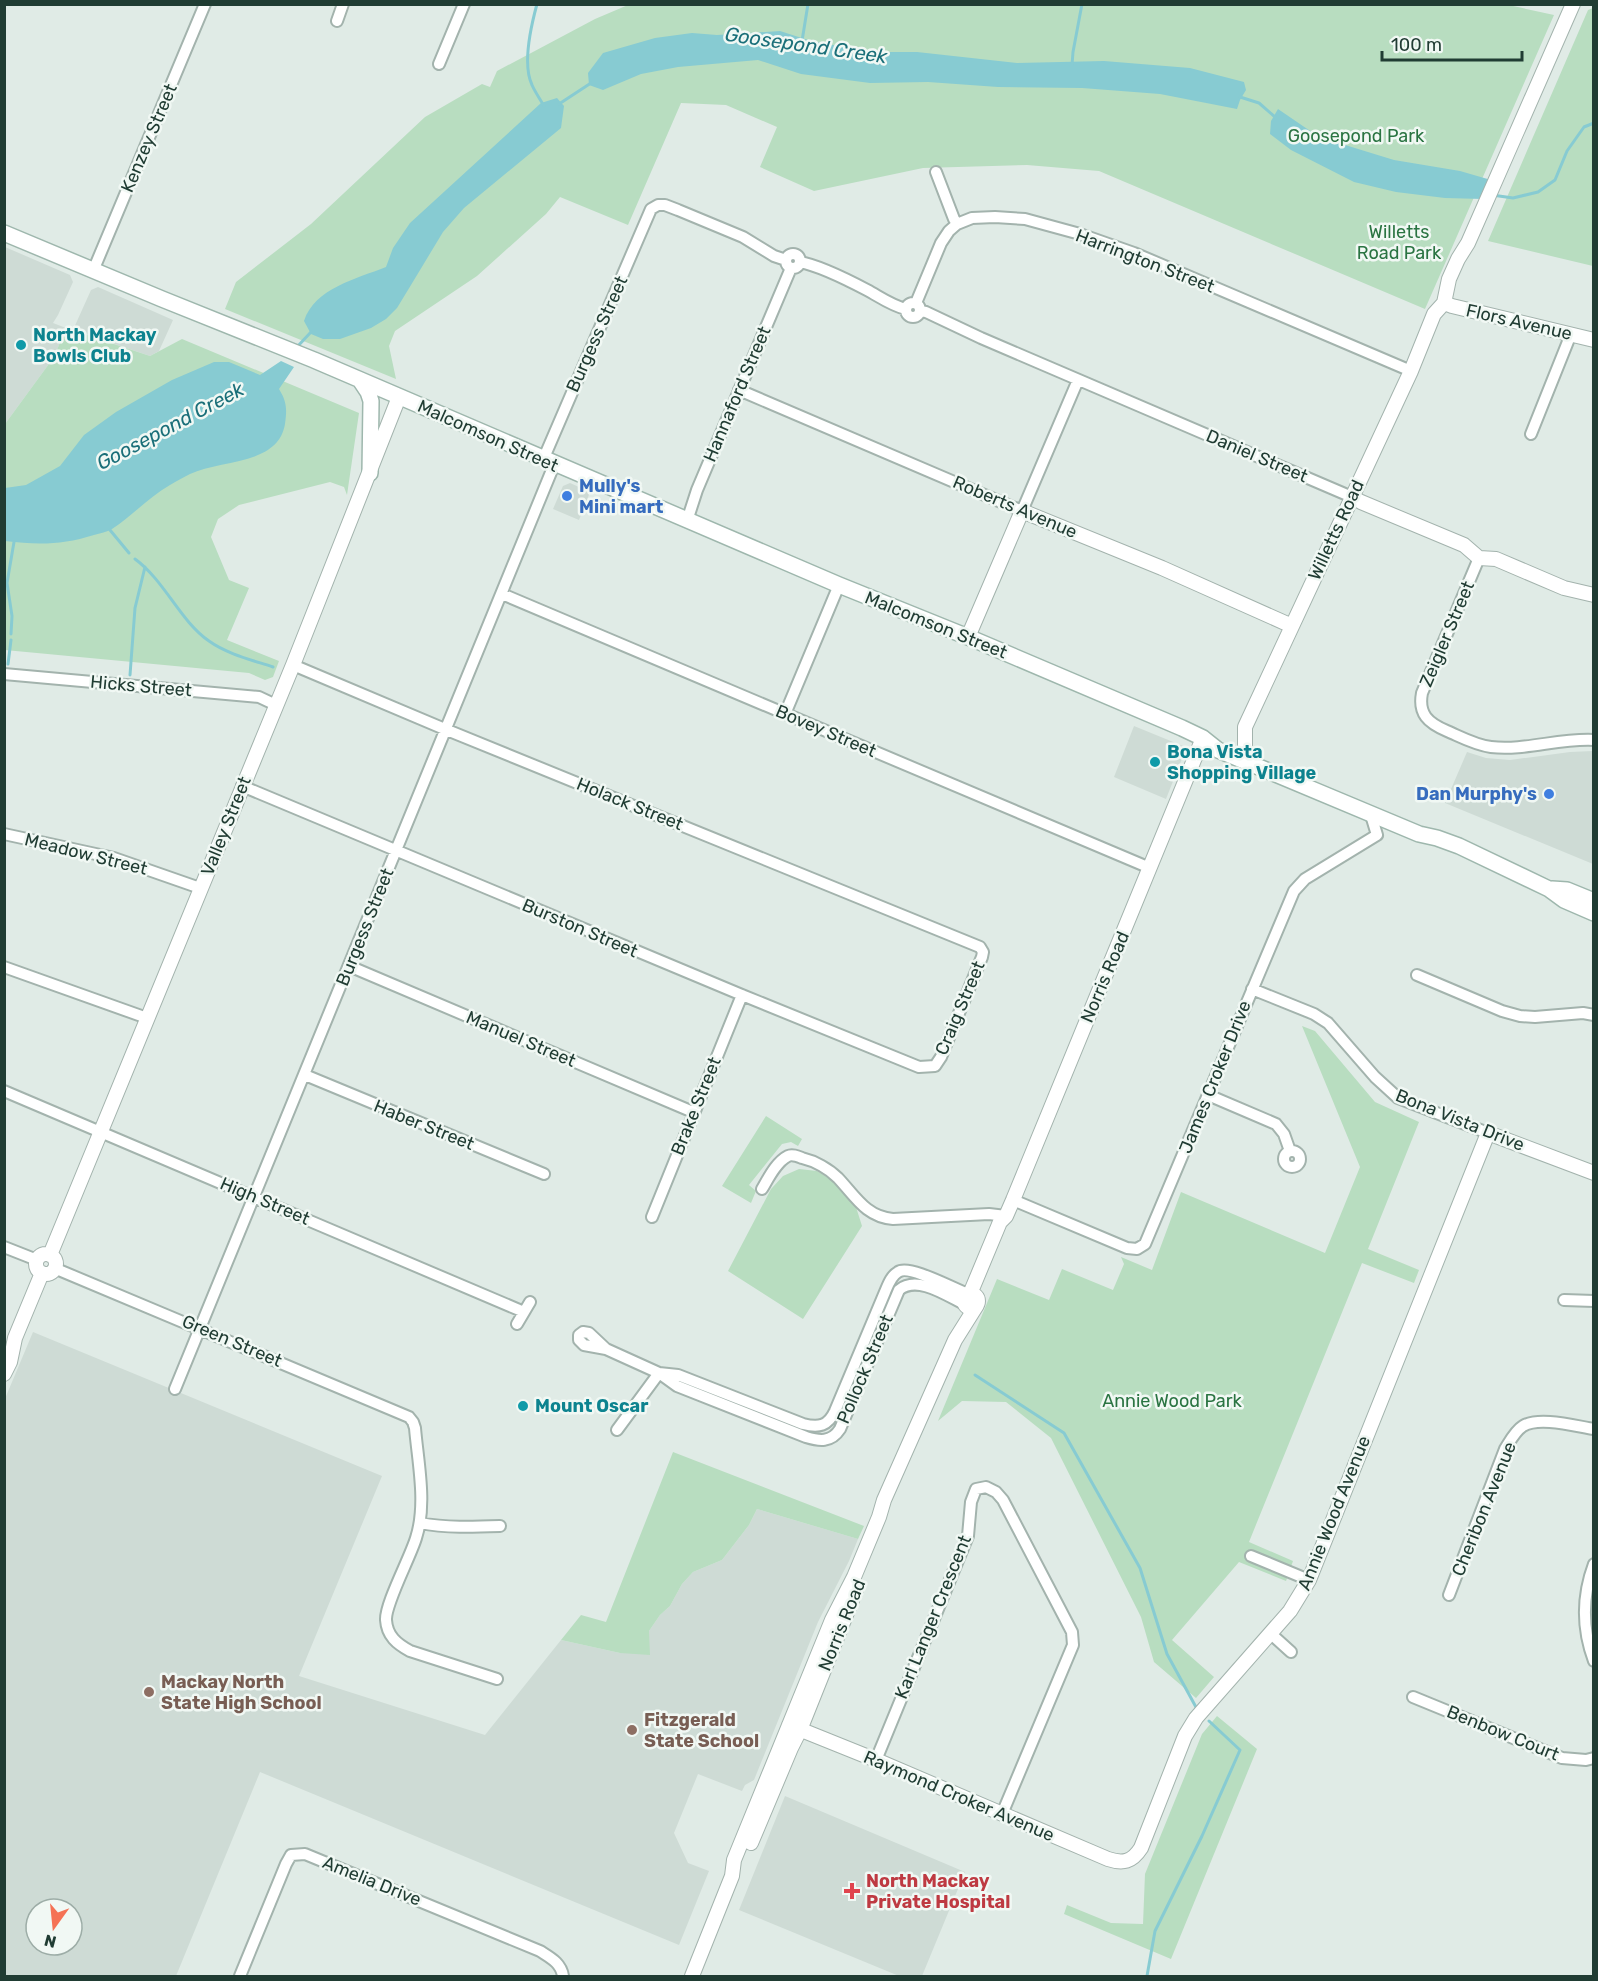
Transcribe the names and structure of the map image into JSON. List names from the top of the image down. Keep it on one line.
{"streets":{"main road":["Malcomson Street"],"street":["Kenzey Street","Harrington Street","Flors Avenue","Burgess Street","Hannaford Street","Daniel Street","Roberts Avenue","Willetts Road","Zeigler Street","Hicks Street","Bovey Street","Holack Street","Valley Street","Meadow Street","Burston Street","Norris Road","Craig Street","Manuel Street","James Croker Drive","Brake Street","Bona Vista Drive","Haber Street","High Street","Green Street","Pollock Street","Cheribon Avenue","Annie Wood Avenue","Karl Langer Crescent","Benbow Court","Raymond Croker Avenue","Amelia Drive"]},"crossings":[["Kenzey Street","Malcomson Street"],["Harrington Street","Willetts Road"],["Flors Avenue","Willetts Road"],["Burgess Street","Malcomson Street"],["Burgess Street","Daniel Street"],["Burgess Street","Bovey Street"],["Burgess Street","Holack Street"],["Burgess Street","Burston Street"],["Burgess Street","Manuel Street"],["Burgess Street","Haber Street"],["Burgess Street","High Street"],["Burgess Street","Green Street"],["Hannaford Street","Malcomson Street"],["Hannaford Street","Daniel Street"],["Hannaford Street","Roberts Avenue"],["Malcomson Street","Willetts Road"],["Malcomson Street","Valley Street"],["Malcomson Street","Norris Road"],["Malcomson Street","James Croker Drive"],["Daniel Street","Willetts Road"],["Daniel Street","Zeigler Street"],["Roberts Avenue","Willetts Road"],["Hicks Street","Valley Street"],["Bovey Street","Norris Road"],["Holack Street","Valley Street"],["Holack Street","Craig Street"],["Valley Street","Meadow Street"],["Valley Street","Burston Street"],["Valley Street","High Street"],["Valley Street","Green Street"],["Burston Street","Craig Street"],["Burston Street","Brake Street"],["Norris Road","James Croker Drive"],["Norris Road","Raymond Croker Avenue"],["Manuel Street","Brake Street"],["James Croker Drive","Bona Vista Drive"],["Bona Vista Drive","Annie Wood Avenue"],["Annie Wood Avenue","Raymond Croker Avenue"],["Karl Langer Crescent","Raymond Croker Avenue"]],"water":["Goosepond Creek"],"parks":["Goosepond Park","Willetts Road Park","Annie Wood Park"],"places":{"other":["North Mackay Bowls Club","Mully's Mini mart","Bona Vista Shopping Village","Dan Murphy's","Mount Oscar","Mackay North State High School","Fitzgerald State School"],"health":["North Mackay Private Hospital"]},"scale_bar":"100 m","north":"bottom"}
